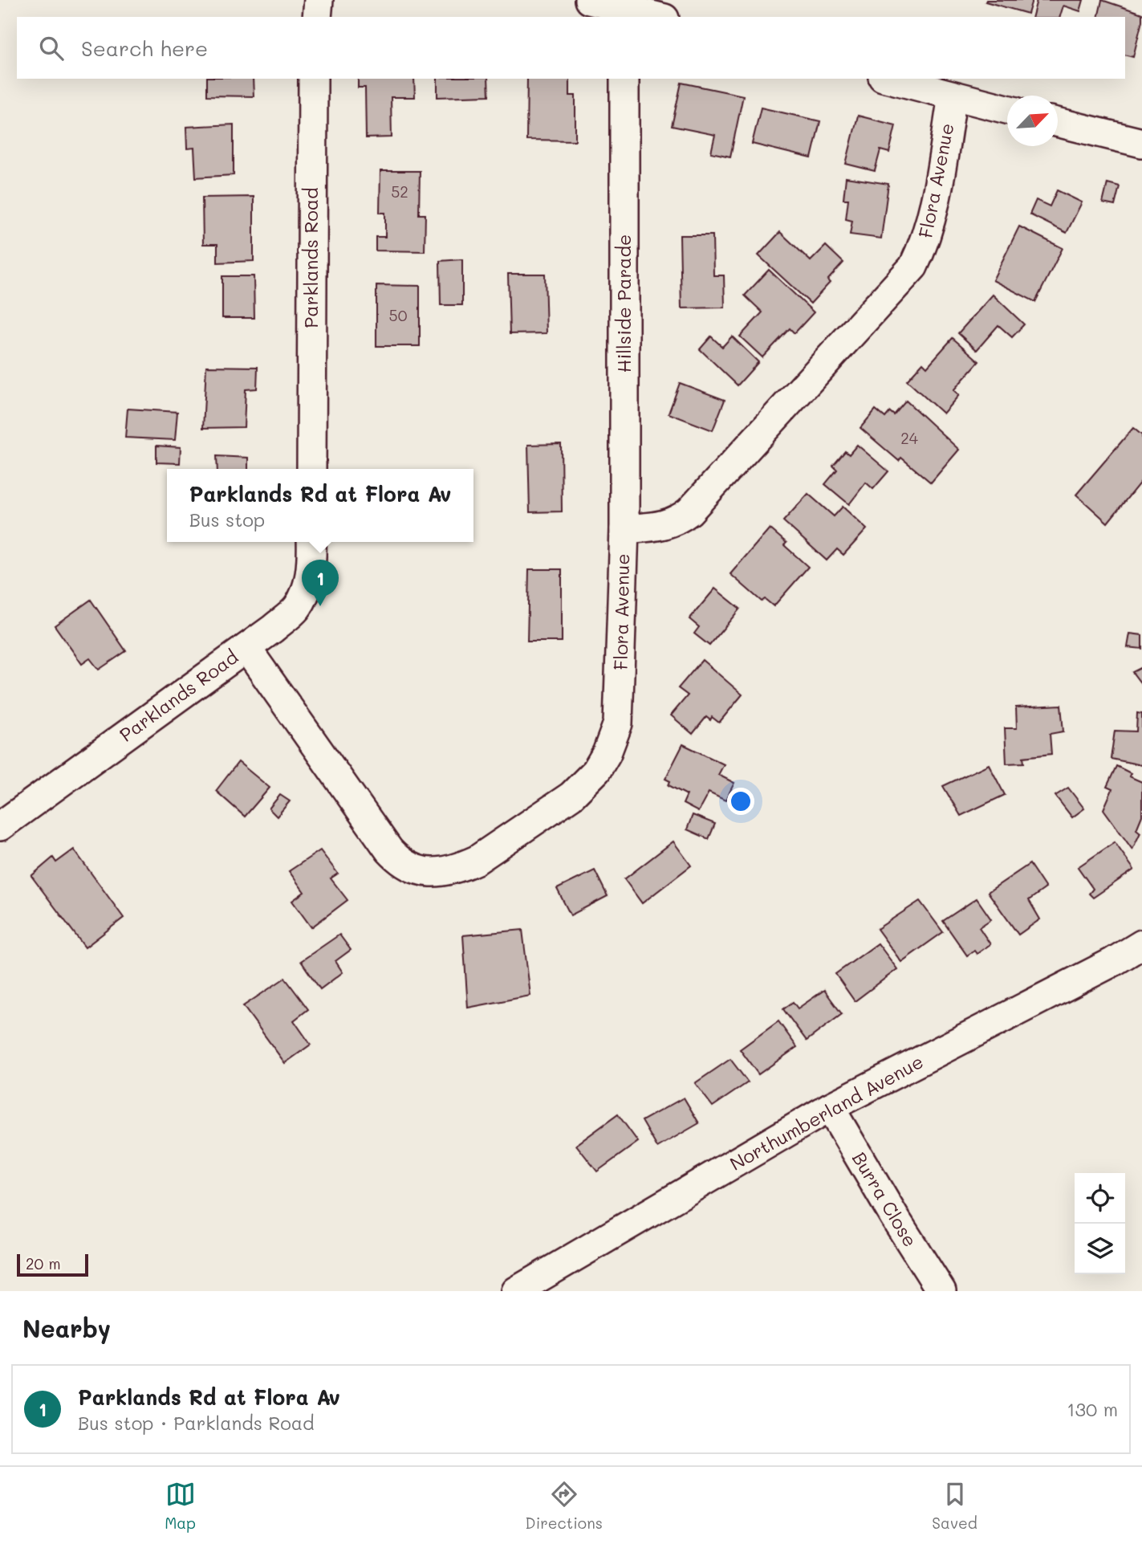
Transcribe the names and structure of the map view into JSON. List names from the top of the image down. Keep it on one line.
{"streets":{"street":["Flora Avenue","Parklands Road","Hillside Parade","Northumberland Avenue","Burra Close"]},"crossings":[["Flora Avenue","Parklands Road"],["Flora Avenue","Hillside Parade"],["Northumberland Avenue","Burra Close"]],"house_numbers":["52","50","24"],"scale_bar":"20 m","north":"top right","page":{"search":"Search here","popup":["Parklands Rd at Flora Av","Bus stop"],"pins":"1","scale":"20 m","heading":"Nearby","list":[{"mark":"1","name":"Parklands Rd at Flora Av","note":"Bus stop · Parklands Road","value":"130 m"}],"nav":["Map","Directions","Saved"]}}
